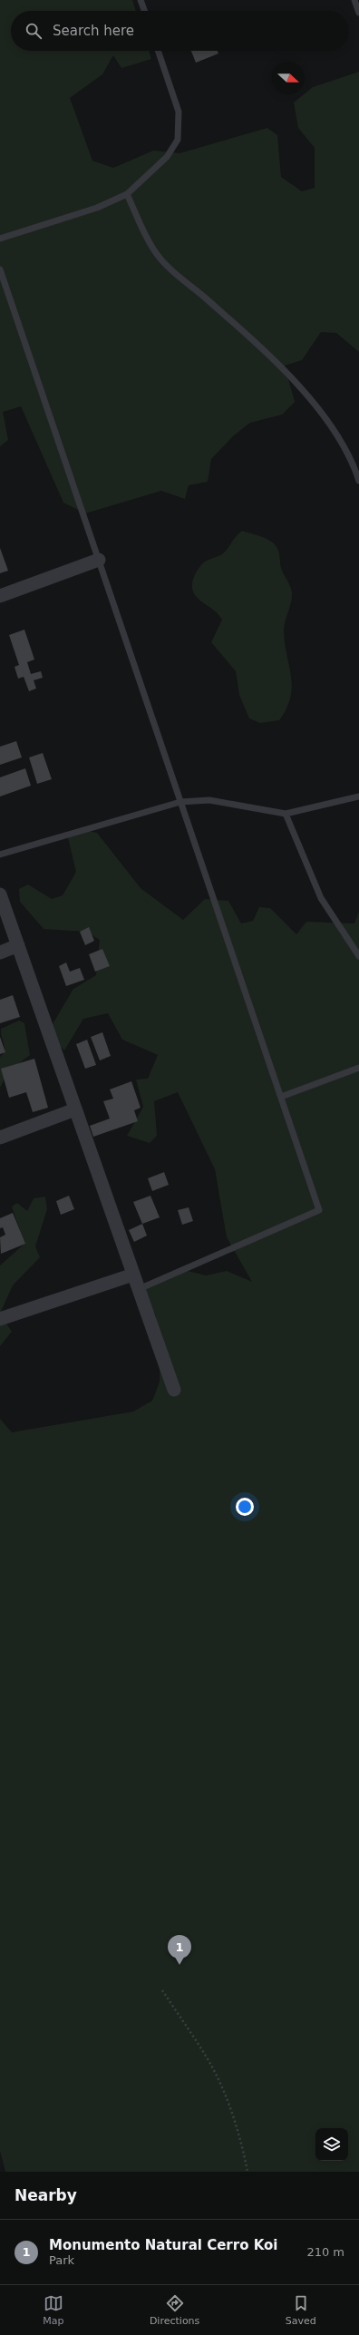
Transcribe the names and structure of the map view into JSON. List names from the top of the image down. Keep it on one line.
{"north":"right","page":{"search":"Search here","pins":"1","heading":"Nearby","list":[{"mark":"1","name":"Monumento Natural Cerro Koi","note":"Park","value":"210 m"}],"nav":["Map","Directions","Saved"]}}
